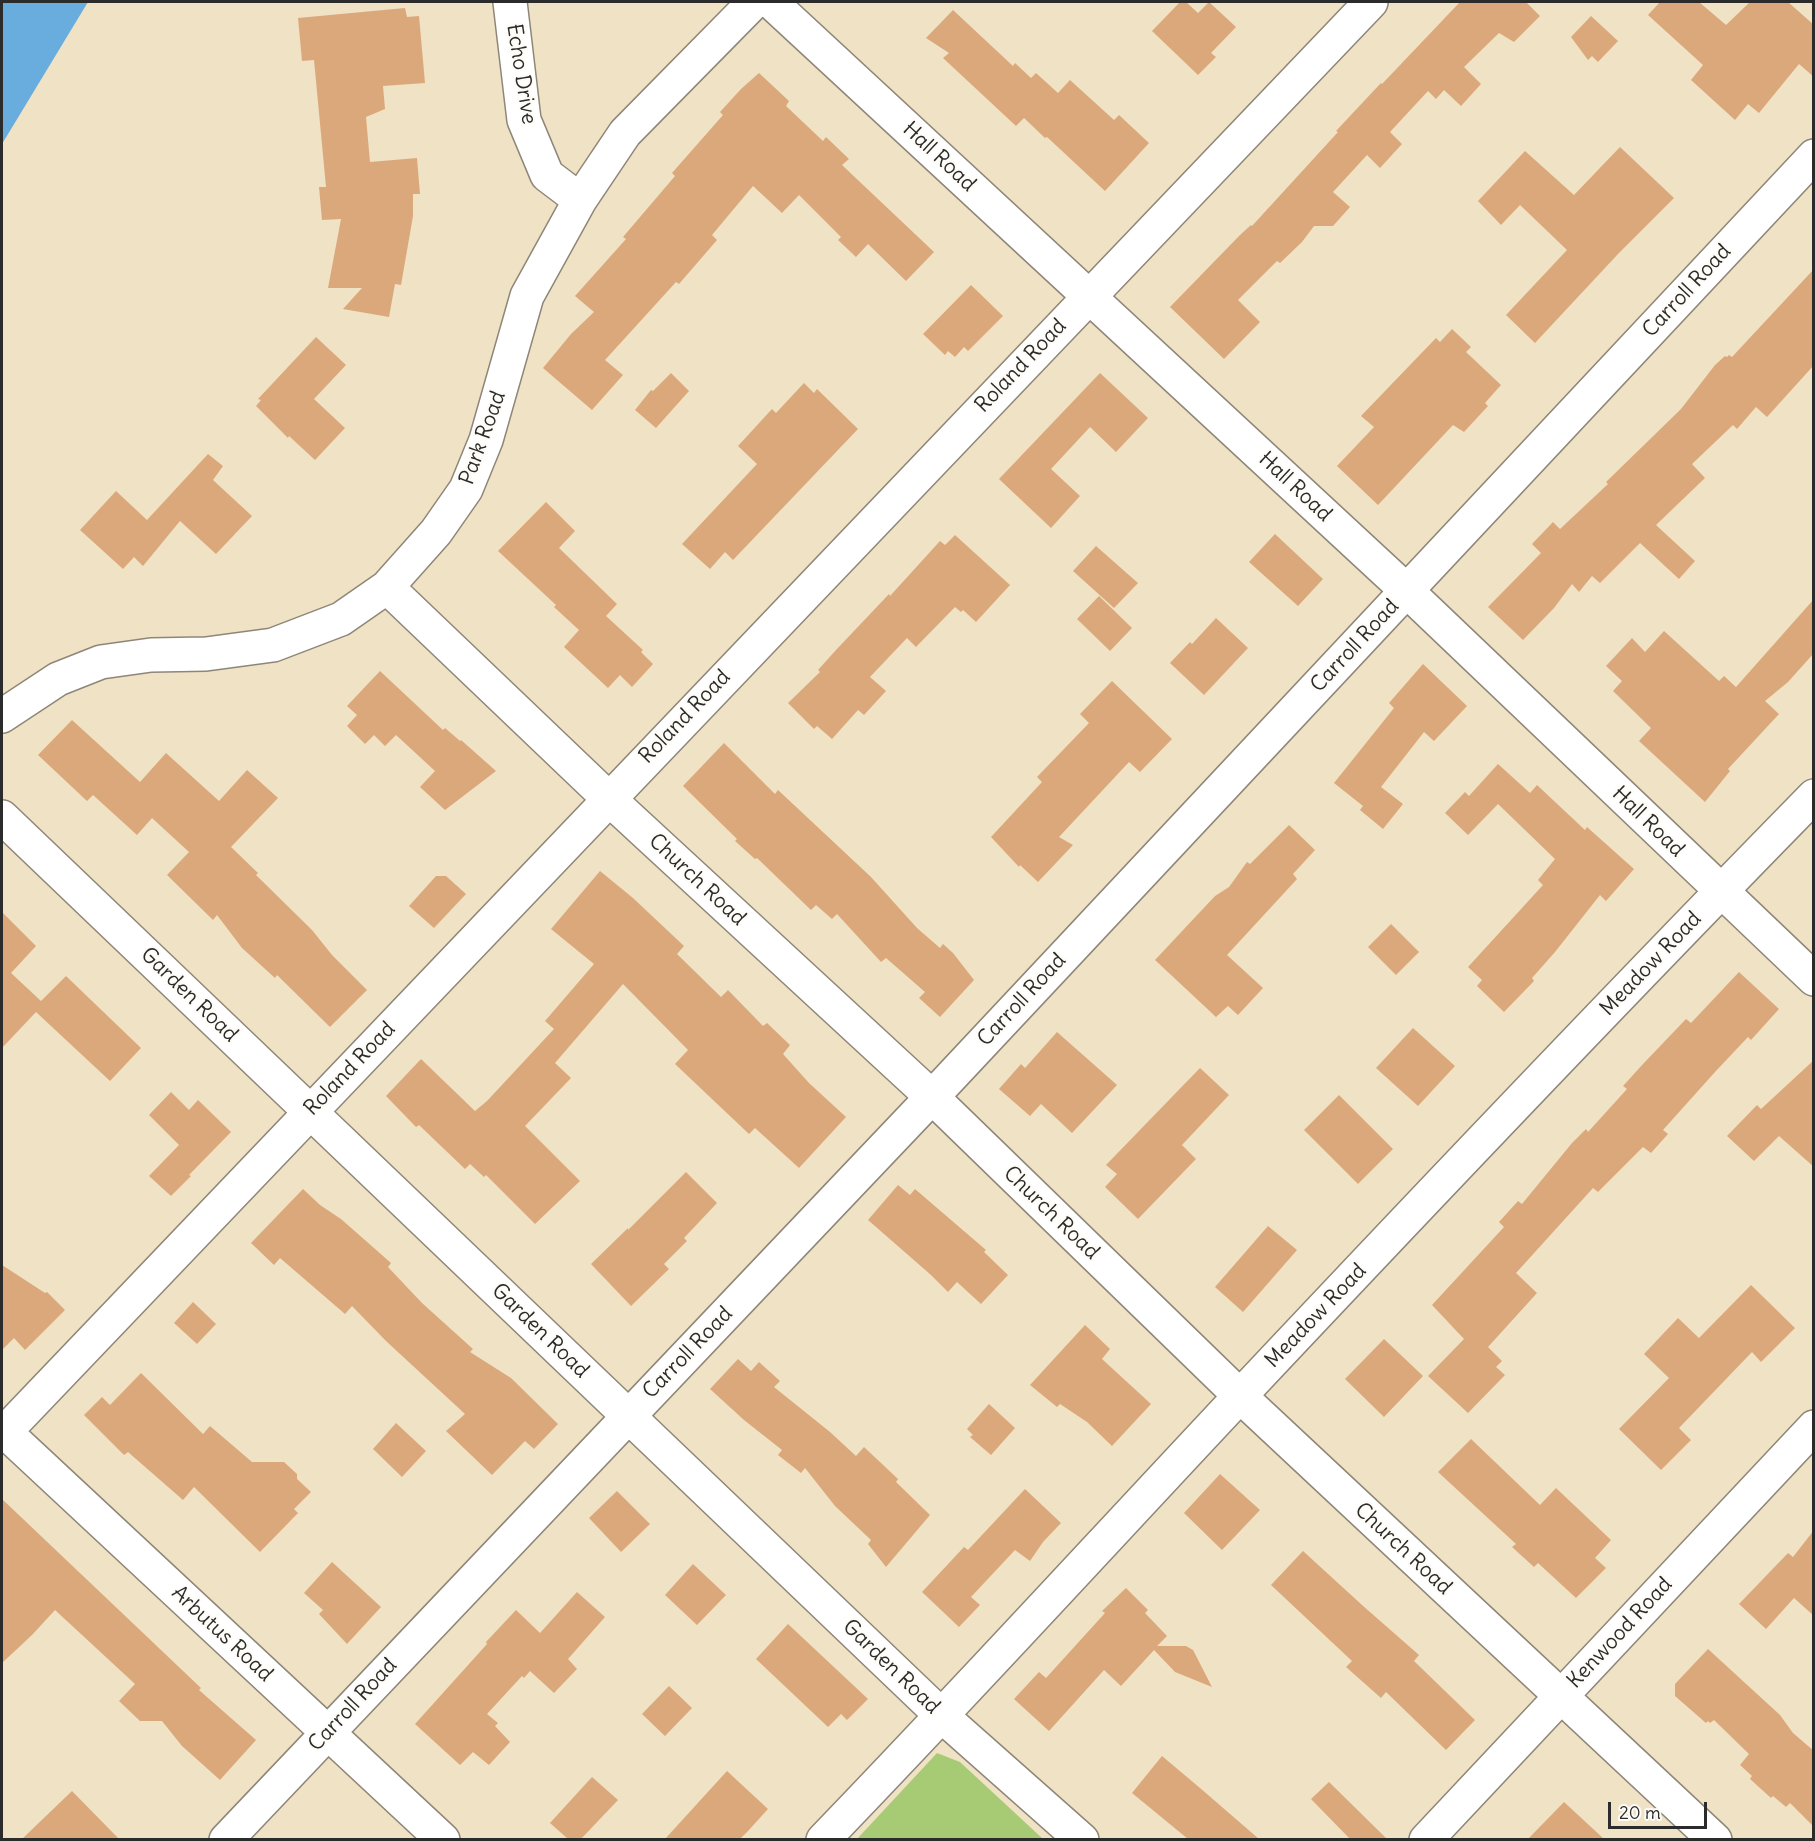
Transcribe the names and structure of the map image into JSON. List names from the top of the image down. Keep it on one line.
{"streets":{"street":["Echo Drive","Hall Road","Carroll Road","Roland Road","Park Road","Church Road","Meadow Road","Garden Road","Kenwood Road","Arbutus Road"]},"crossings":[["Echo Drive","Park Road"],["Hall Road","Carroll Road"],["Hall Road","Roland Road"],["Hall Road","Meadow Road"],["Carroll Road","Church Road"],["Carroll Road","Garden Road"],["Carroll Road","Arbutus Road"],["Roland Road","Church Road"],["Roland Road","Garden Road"],["Roland Road","Arbutus Road"],["Park Road","Church Road"],["Church Road","Meadow Road"],["Church Road","Kenwood Road"],["Meadow Road","Garden Road"]],"scale_bar":"20 m"}
